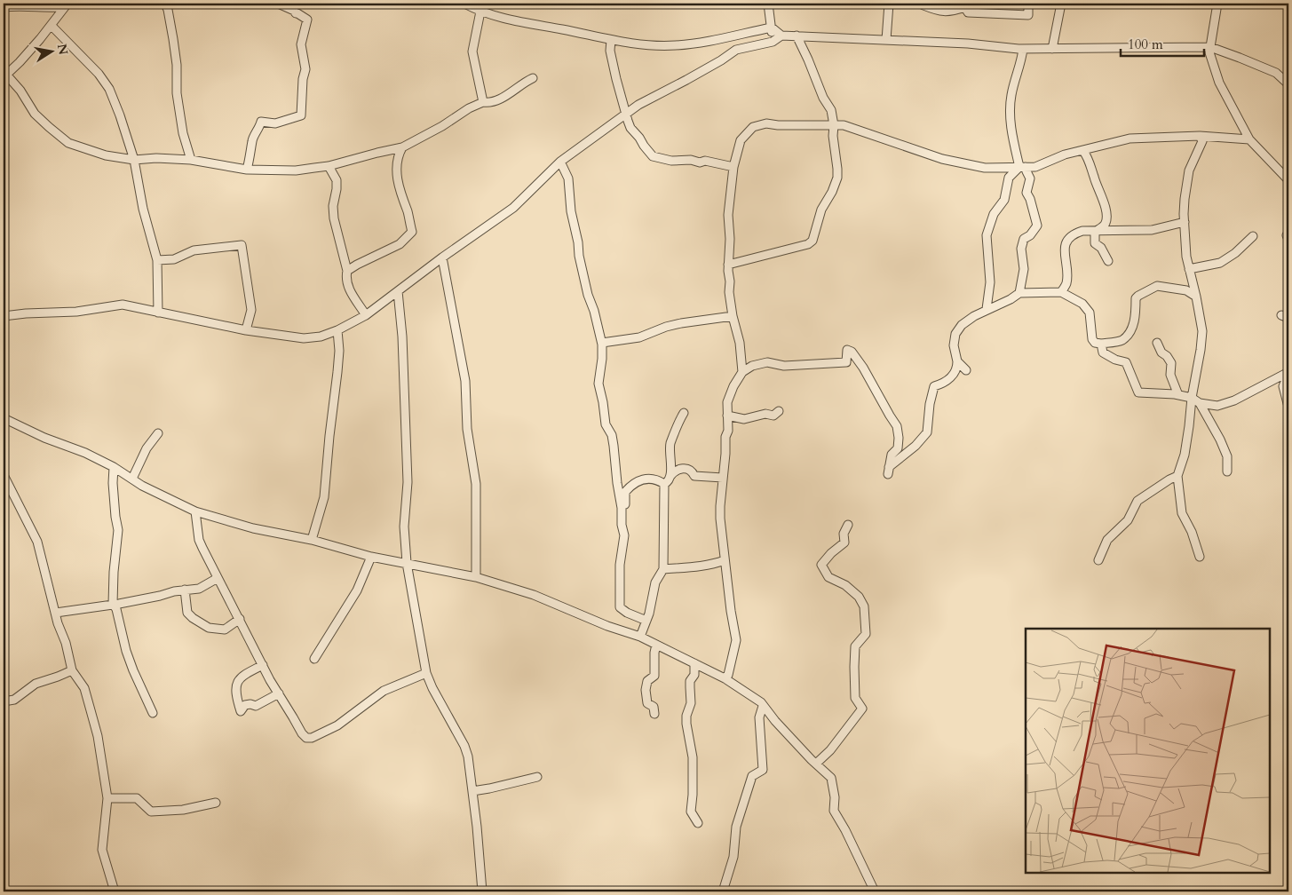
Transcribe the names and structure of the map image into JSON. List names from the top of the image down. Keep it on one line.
{"scale_bar":"100 m","north":"right"}
